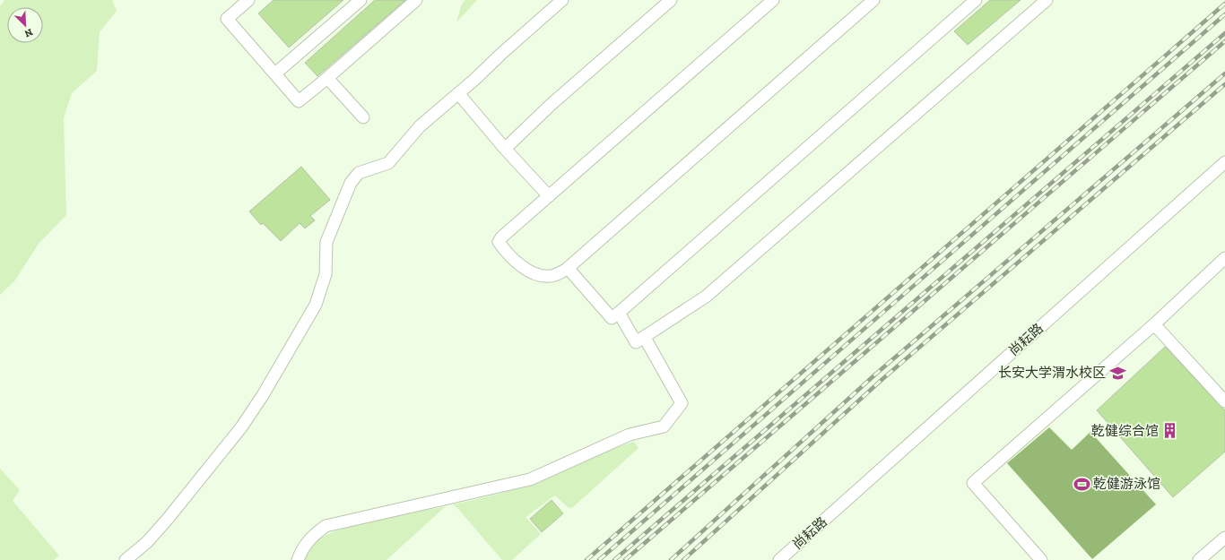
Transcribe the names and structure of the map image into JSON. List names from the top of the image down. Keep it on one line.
{"streets":{"street":["尚耘路"]},"places":{"school or university":["长安大学渭水校区"],"building":["乾健综合馆"],"sports":["乾健游泳馆"]},"north":"bottom right"}
